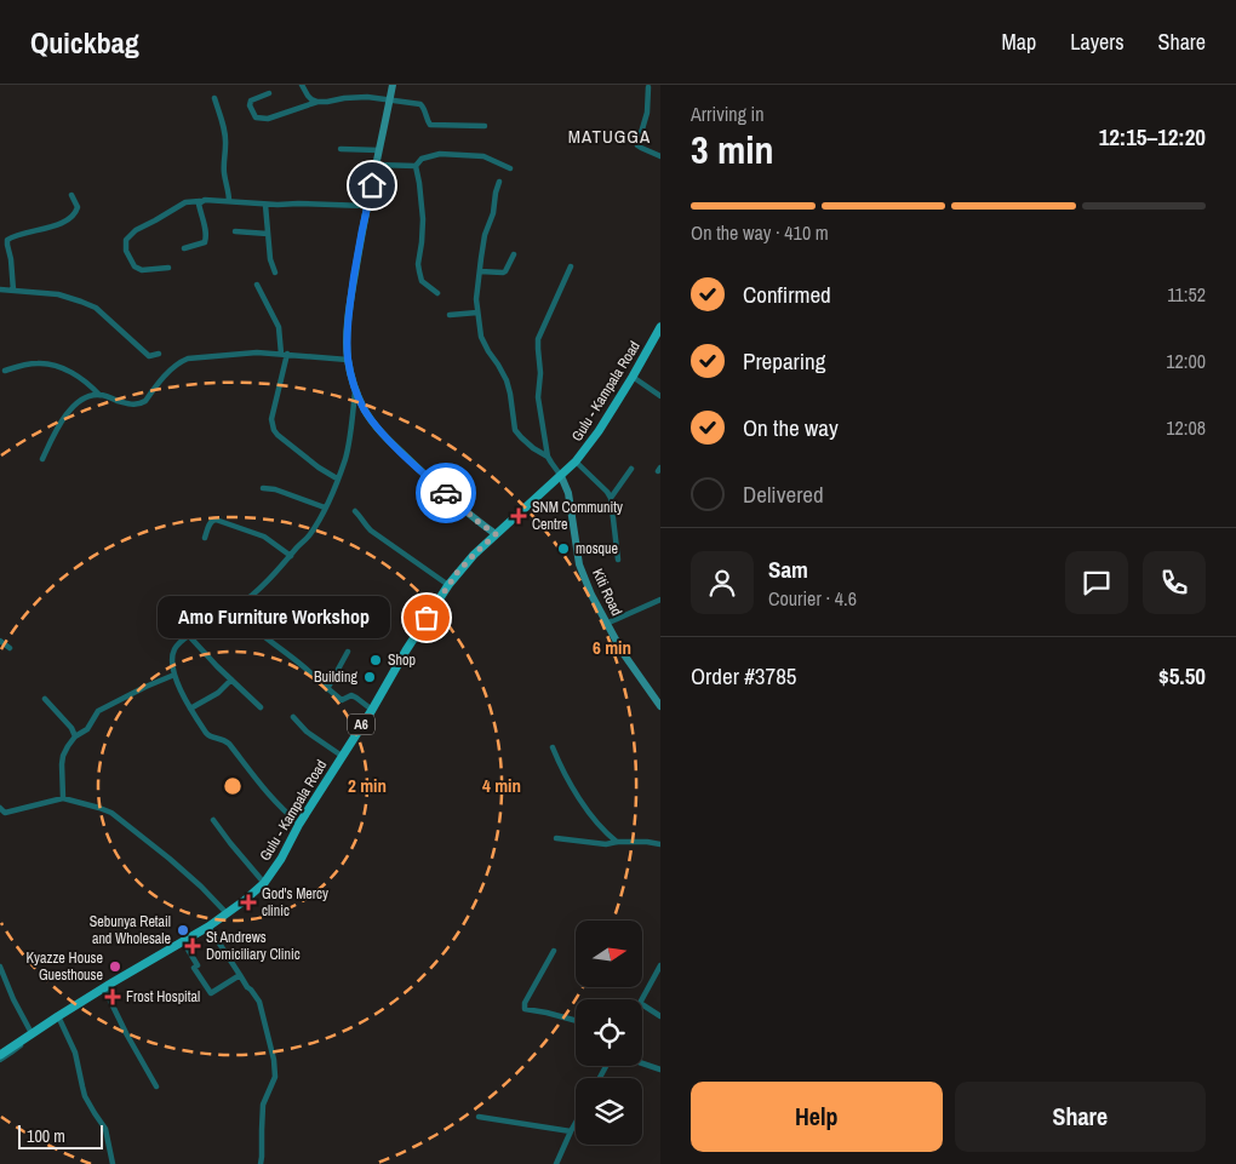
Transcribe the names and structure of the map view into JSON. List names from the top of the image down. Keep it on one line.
{"streets":{"main road":["Gulu - Kampala Road","A6"],"street":["Kiti Road"]},"crossings":[["Gulu - Kampala Road","Kiti Road"]],"districts":["MATUGGA"],"places":{"health":["SNM Community Centre","God's Mercy clinic","St Andrews Domiciliary Clinic","Frost Hospital"],"other":["mosque","Amo Furniture Workshop","Shop","Building","Sebunya Retail and Wholesale","Kyazze House Guesthouse"]},"scale_bar":"100 m","north":"right","page":{"header":"Quickbag","nav":["Map","Layers","Share"],"heading":["3 min","Arriving in","12:15–12:20"],"panel":["Sam","Courier · 4.6","Order #3785","$5.50"],"bar":"On the way · 410 m","list":[["Confirmed","11:52"],["Preparing","12:00"],["On the way","12:08"],"Delivered"],"bubble":"Amo Furniture Workshop","buttons":["Help","Share"],"scale":"100 m"},"rings":["6 min","2 min","4 min"]}
